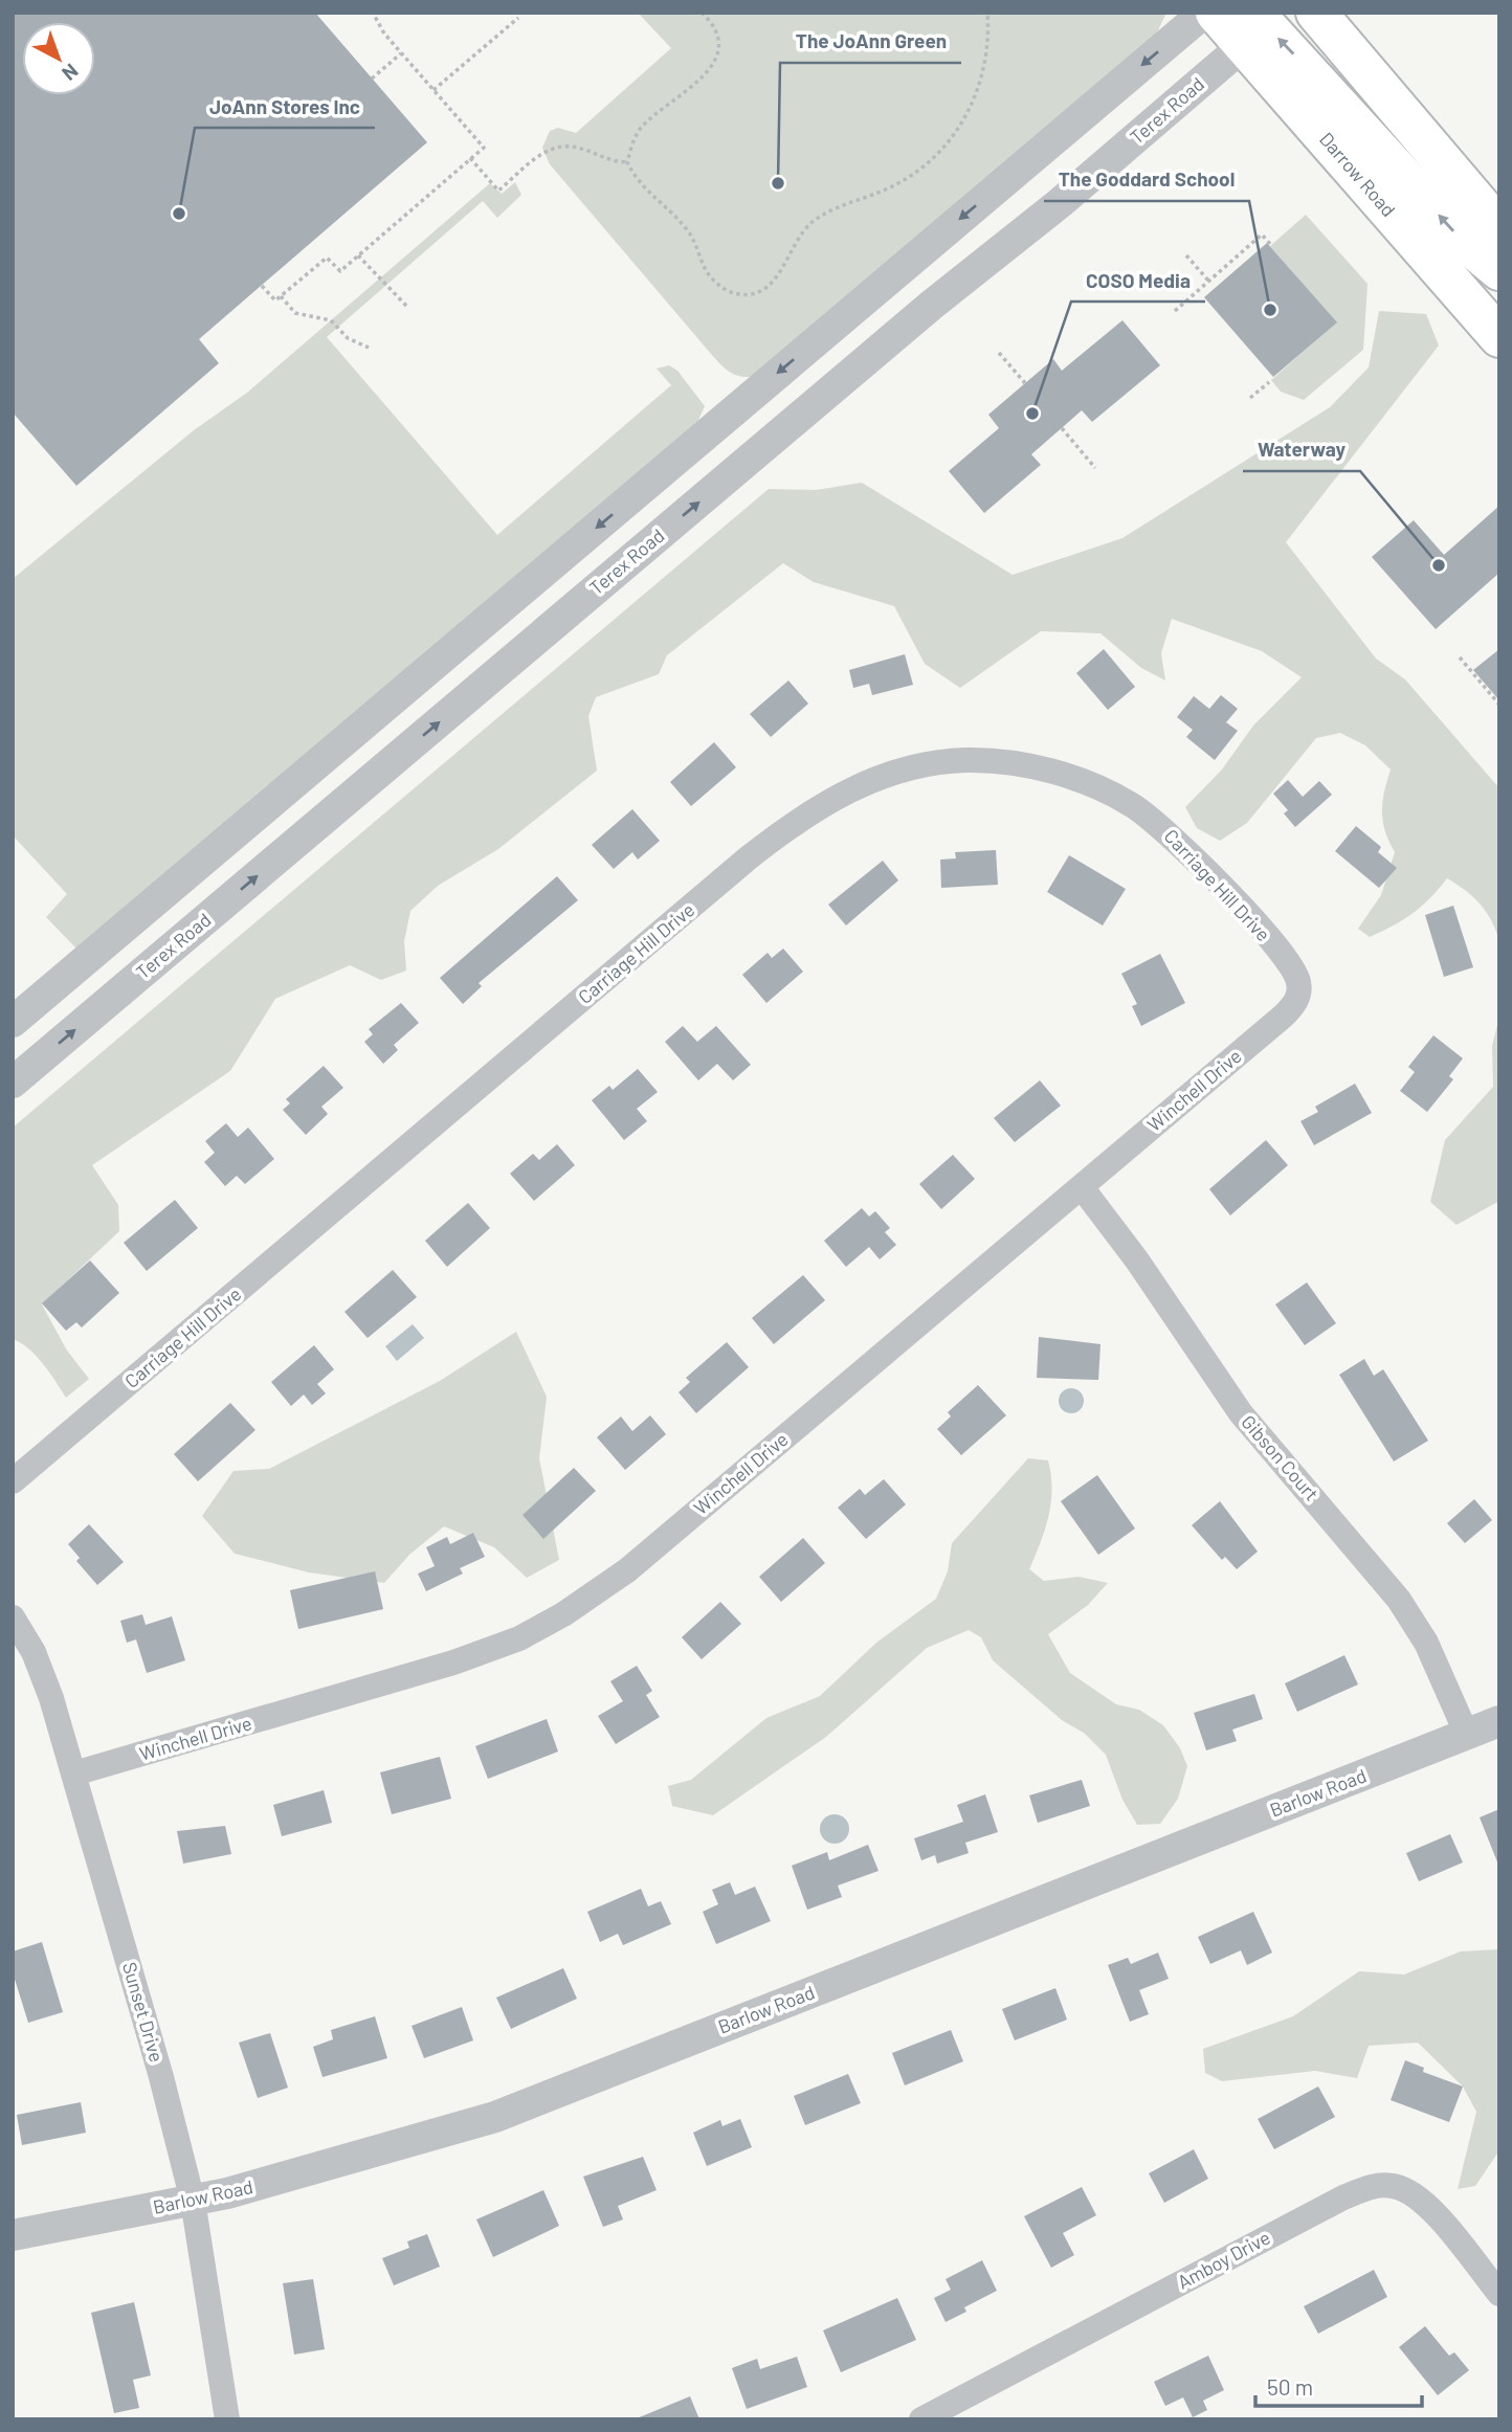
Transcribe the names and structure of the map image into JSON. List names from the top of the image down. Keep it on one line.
{"streets":{"main road":["Darrow Road"],"street":["Terex Road","Carriage Hill Drive","Winchell Drive","Gibson Court","Barlow Road","Sunset Drive","Amboy Drive"]},"crossings":[["Terex Road","Darrow Road"],["Carriage Hill Drive","Winchell Drive"],["Winchell Drive","Gibson Court"],["Winchell Drive","Sunset Drive"],["Gibson Court","Barlow Road"],["Barlow Road","Sunset Drive"]],"places":["The JoAnn Green","JoAnn Stores Inc","The Goddard School","COSO Media","Waterway"],"scale_bar":"50 m","north":"bottom right"}
